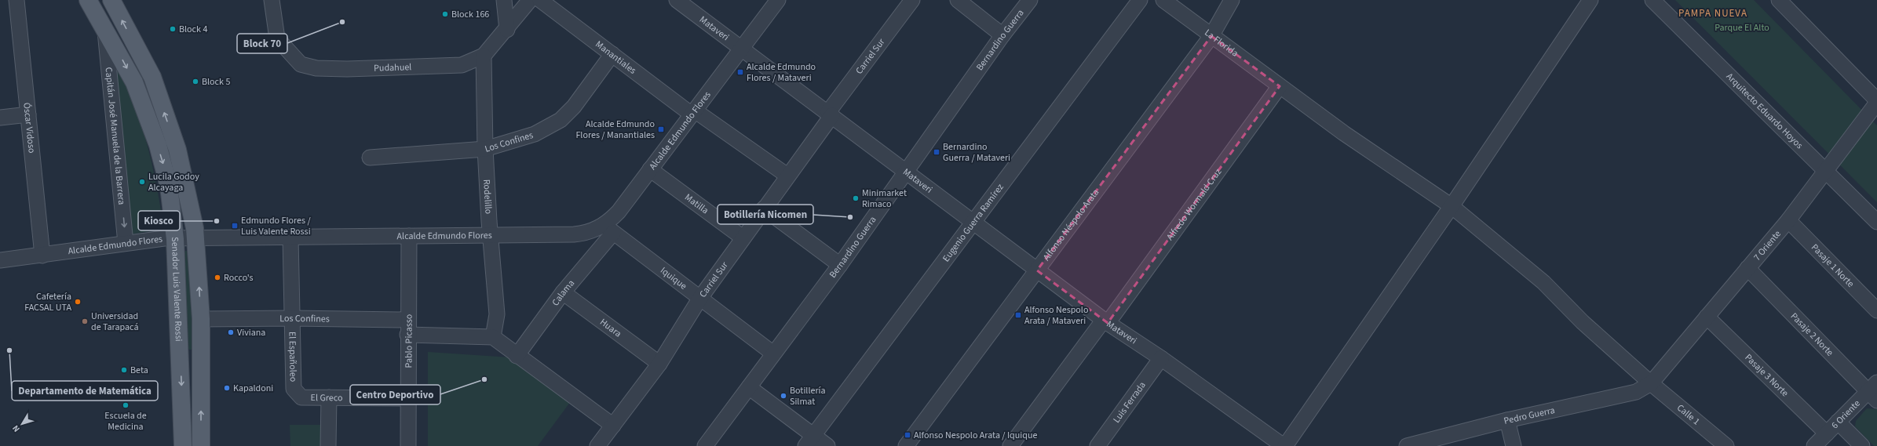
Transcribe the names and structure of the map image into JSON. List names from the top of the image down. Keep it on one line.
{"streets":{"main road":["Senador Luis Valente Rossi"],"street":["Mataveri","Bernardino Guerra","La Florida","Carriel Sur","Manantiales","Pudahuel","Arquitecto Eduardo Hoyos","Óscar Vidoso","Alcalde Edmundo Flores","Capitán José Manuela de la Barrera","Los Confines","Rodelillo","Matilla","Alfredo Wormald Cruz","Eugenio Guerra Ramírez","Alfonso Néspolo Arata","7 Oriente","Pasaje 1 Norte","Iquique","Calama","Huara","Pasaje 2 Norte","Pablo Picasso","El Españoleo","Pasaje 3 Norte","El Greco","Luis Ferrada","6 Oriente","Calle 1","Pedro Guerra"]},"crossings":[["Mataveri","Bernardino Guerra"],["Mataveri","Carriel Sur"],["Mataveri","Alcalde Edmundo Flores"],["Mataveri","Alfredo Wormald Cruz"],["Mataveri","Eugenio Guerra Ramírez"],["Mataveri","Alfonso Néspolo Arata"],["Mataveri","Luis Ferrada"],["Bernardino Guerra","Iquique"],["La Florida","Alfredo Wormald Cruz"],["La Florida","Alfonso Néspolo Arata"],["La Florida","Calle 1"],["Carriel Sur","Manantiales"],["Carriel Sur","Matilla"],["Carriel Sur","Iquique"],["Carriel Sur","Huara"],["Manantiales","Alcalde Edmundo Flores"],["Manantiales","Los Confines"],["Pudahuel","Rodelillo"],["Arquitecto Eduardo Hoyos","7 Oriente"],["Óscar Vidoso","Alcalde Edmundo Flores"],["Alcalde Edmundo Flores","Capitán José Manuela de la Barrera"],["Alcalde Edmundo Flores","Rodelillo"],["Alcalde Edmundo Flores","Matilla"],["Alcalde Edmundo Flores","Iquique"],["Alcalde Edmundo Flores","Senador Luis Valente Rossi"],["Alcalde Edmundo Flores","Calama"],["Alcalde Edmundo Flores","Pablo Picasso"],["Alcalde Edmundo Flores","El Españoleo"],["Capitán José Manuela de la Barrera","Senador Luis Valente Rossi"],["Los Confines","Rodelillo"],["Los Confines","Pablo Picasso"],["Los Confines","El Españoleo"],["7 Oriente","Pasaje 1 Norte"],["7 Oriente","Pasaje 2 Norte"],["7 Oriente","Pasaje 3 Norte"],["7 Oriente","Calle 1"],["7 Oriente","Pedro Guerra"],["Iquique","Calama"],["Calama","Huara"],["Pasaje 2 Norte","6 Oriente"],["Pablo Picasso","El Greco"],["El Españoleo","El Greco"],["Pasaje 3 Norte","6 Oriente"],["Calle 1","Pedro Guerra"]],"one_way":["Capitán José Manuela de la Barrera"],"districts":["PAMPA NUEVA"],"parks":["Parque El Alto"],"places":{"other":["Block 166","Block 70","Block 4","Block 5","Lucila Godoy Alcayaga","Minimarket Rimaco","Botillería Nicomen","Kiosco","Rocco's","Cafetería FACSAL UTA","Universidad de Tarapacá","Viviana","Departamento de Matemática","Beta","Centro Deportivo","Kapaldoni","Botillería Silmat","Escuela de Medicina"],"transit":["Alcalde Edmundo Flores / Mataveri","Alcalde Edmundo Flores / Manantiales","Bernardino Guerra / Mataveri","Edmundo Flores / Luis Valente Rossi","Alfonso Nespolo Arata / Mataveri","Alfonso Nespolo Arata / Iquique"]},"north":"bottom left"}
